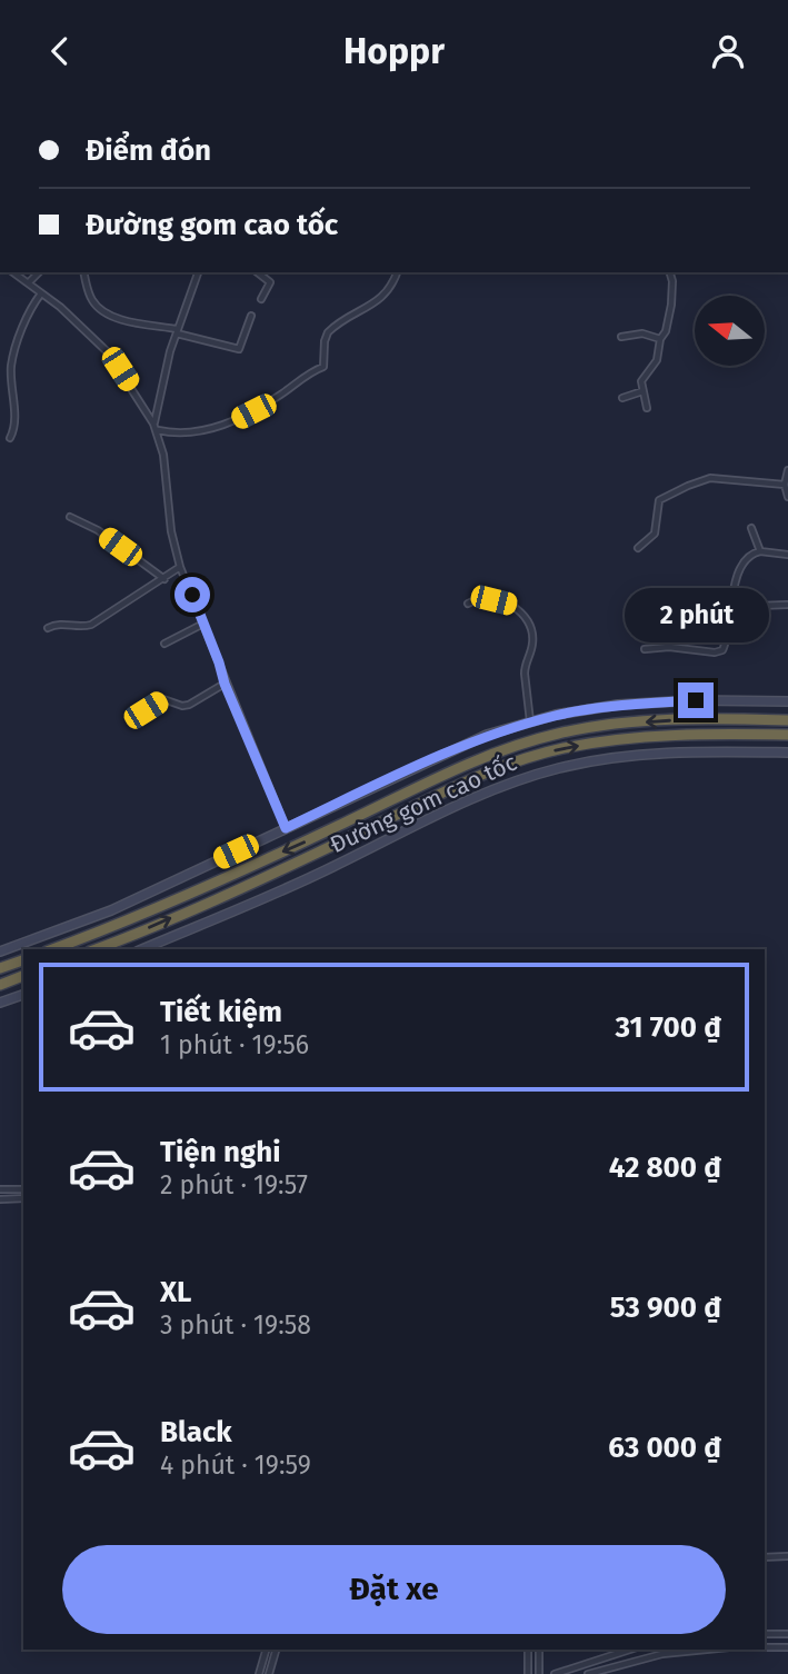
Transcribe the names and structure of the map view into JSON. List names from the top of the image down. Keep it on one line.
{"streets":{"main road":["Đường gom cao tốc"]},"north":"left","page":{"header":"Hoppr","banner":["Điểm đón","Đường gom cao tốc"],"bubble":"2 phút","list":[{"name":"Tiết kiệm","note":"1 phút · 19:56","value":"31 700 ₫"},{"name":"Tiện nghi","note":"2 phút · 19:57","value":"42 800 ₫"},{"name":"XL","note":"3 phút · 19:58","value":"53 900 ₫"},{"name":"Black","note":"4 phút · 19:59","value":"63 000 ₫"}],"buttons":"Đặt xe"}}
